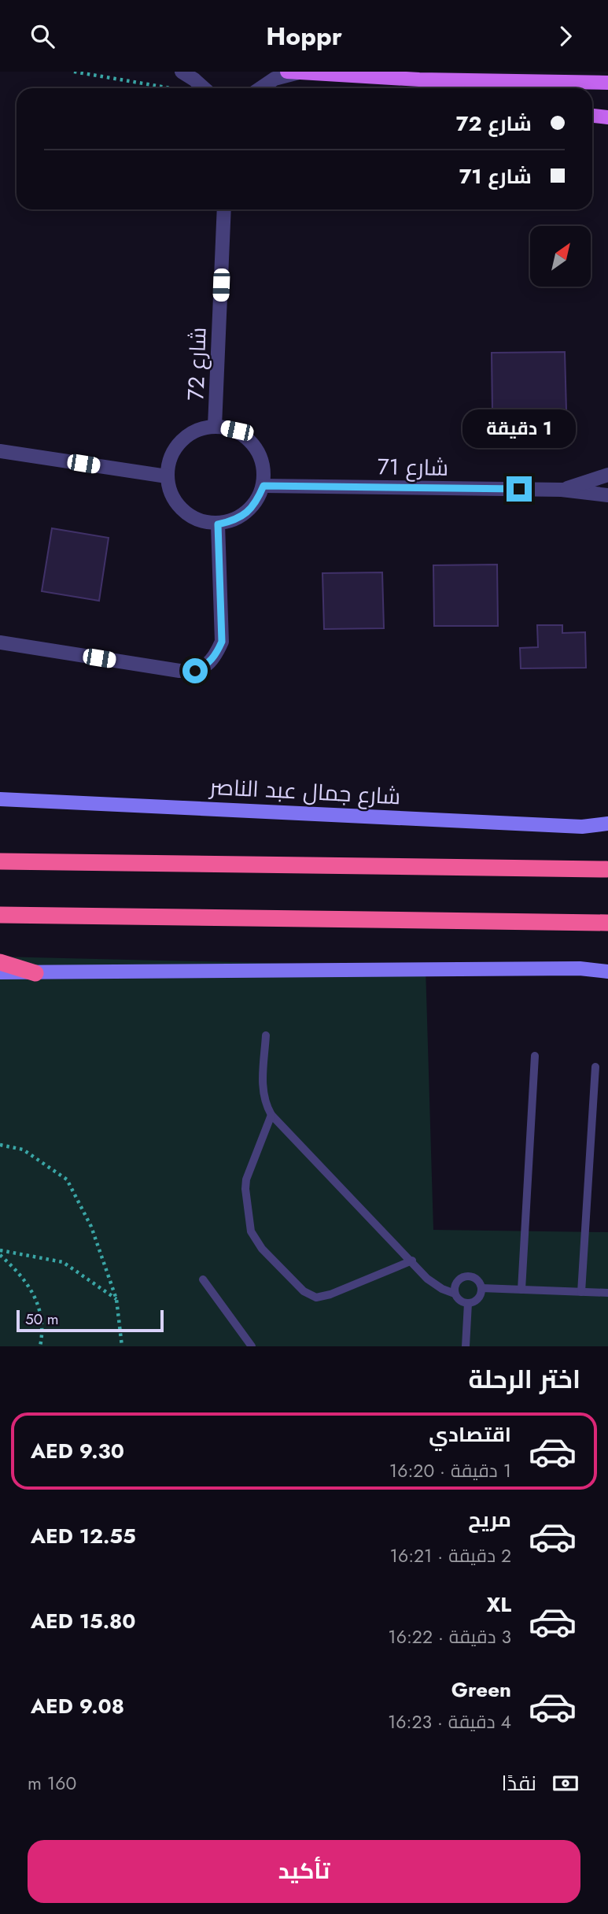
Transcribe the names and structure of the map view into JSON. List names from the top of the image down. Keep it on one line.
{"streets":{"main road":["شارع جمال عبد الناصر"],"street":["شارع 72","شارع 71"]},"crossings":[["شارع 72","شارع 71"]],"scale_bar":"50 m","north":"top right","page":{"header":"Hoppr","banner":["شارع 72","شارع 71"],"bubble":"1 دقيقة","scale":"50 m","heading":"اختر الرحلة","list":[{"name":"اقتصادي","note":"1 دقيقة · 16:20","value":"AED 9.30"},{"name":"مريح","note":"2 دقيقة · 16:21","value":"AED 12.55"},{"name":"XL","note":"3 دقيقة · 16:22","value":"AED 15.80"},{"name":"Green","note":"4 دقيقة · 16:23","value":"AED 9.08"}],"pay":["نقدًا","160 m"],"buttons":"تأكيد"}}
